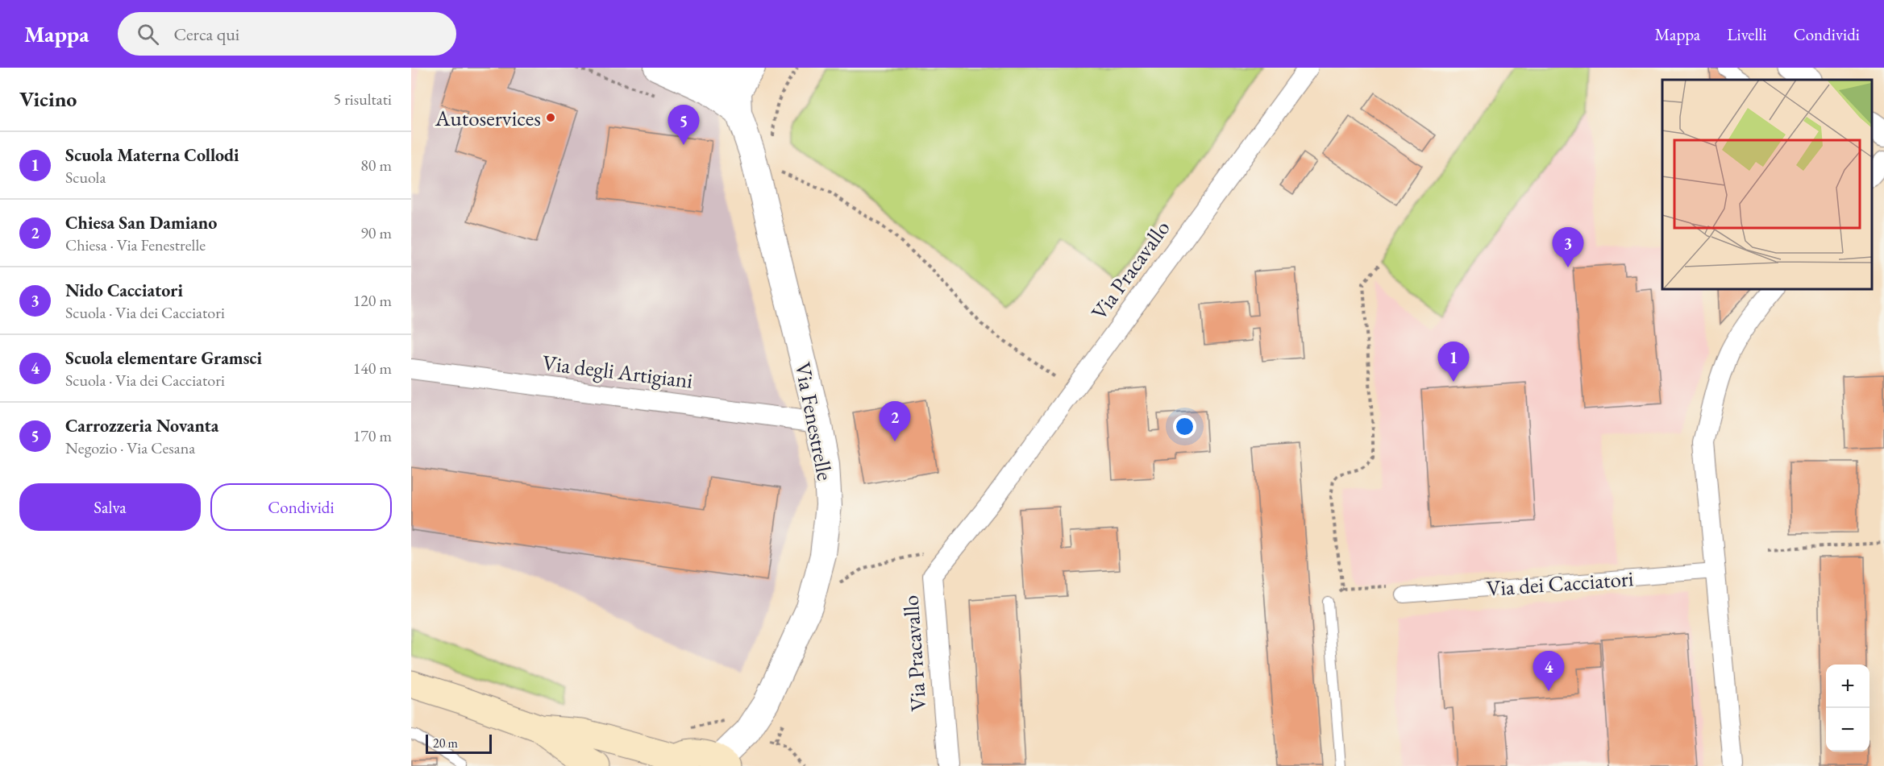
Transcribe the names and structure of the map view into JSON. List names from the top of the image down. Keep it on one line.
{"streets":{"street":["Via Pracavallo","Via degli Artigiani","Via Fenestrelle","Via dei Cacciatori"]},"crossings":[["Via degli Artigiani","Via Fenestrelle"]],"places":["Autoservices"],"scale_bar":"20 m","page":{"header":"Mappa","search":"Cerca qui","nav":["Mappa","Livelli","Condividi"],"heading":["Vicino","5 risultati"],"pins":["5","3","1","2","4"],"list":[{"mark":"1","name":"Scuola Materna Collodi","note":"Scuola","value":"80 m"},{"mark":"2","name":"Chiesa San Damiano","note":"Chiesa · Via Fenestrelle","value":"90 m"},{"mark":"3","name":"Nido Cacciatori","note":"Scuola · Via dei Cacciatori","value":"120 m"},{"mark":"4","name":"Scuola elementare Gramsci","note":"Scuola · Via dei Cacciatori","value":"140 m"},{"mark":"5","name":"Carrozzeria Novanta","note":"Negozio · Via Cesana","value":"170 m"}],"buttons":["Salva","Condividi"],"map_buttons":["+","−"],"scale":"20 m"}}
